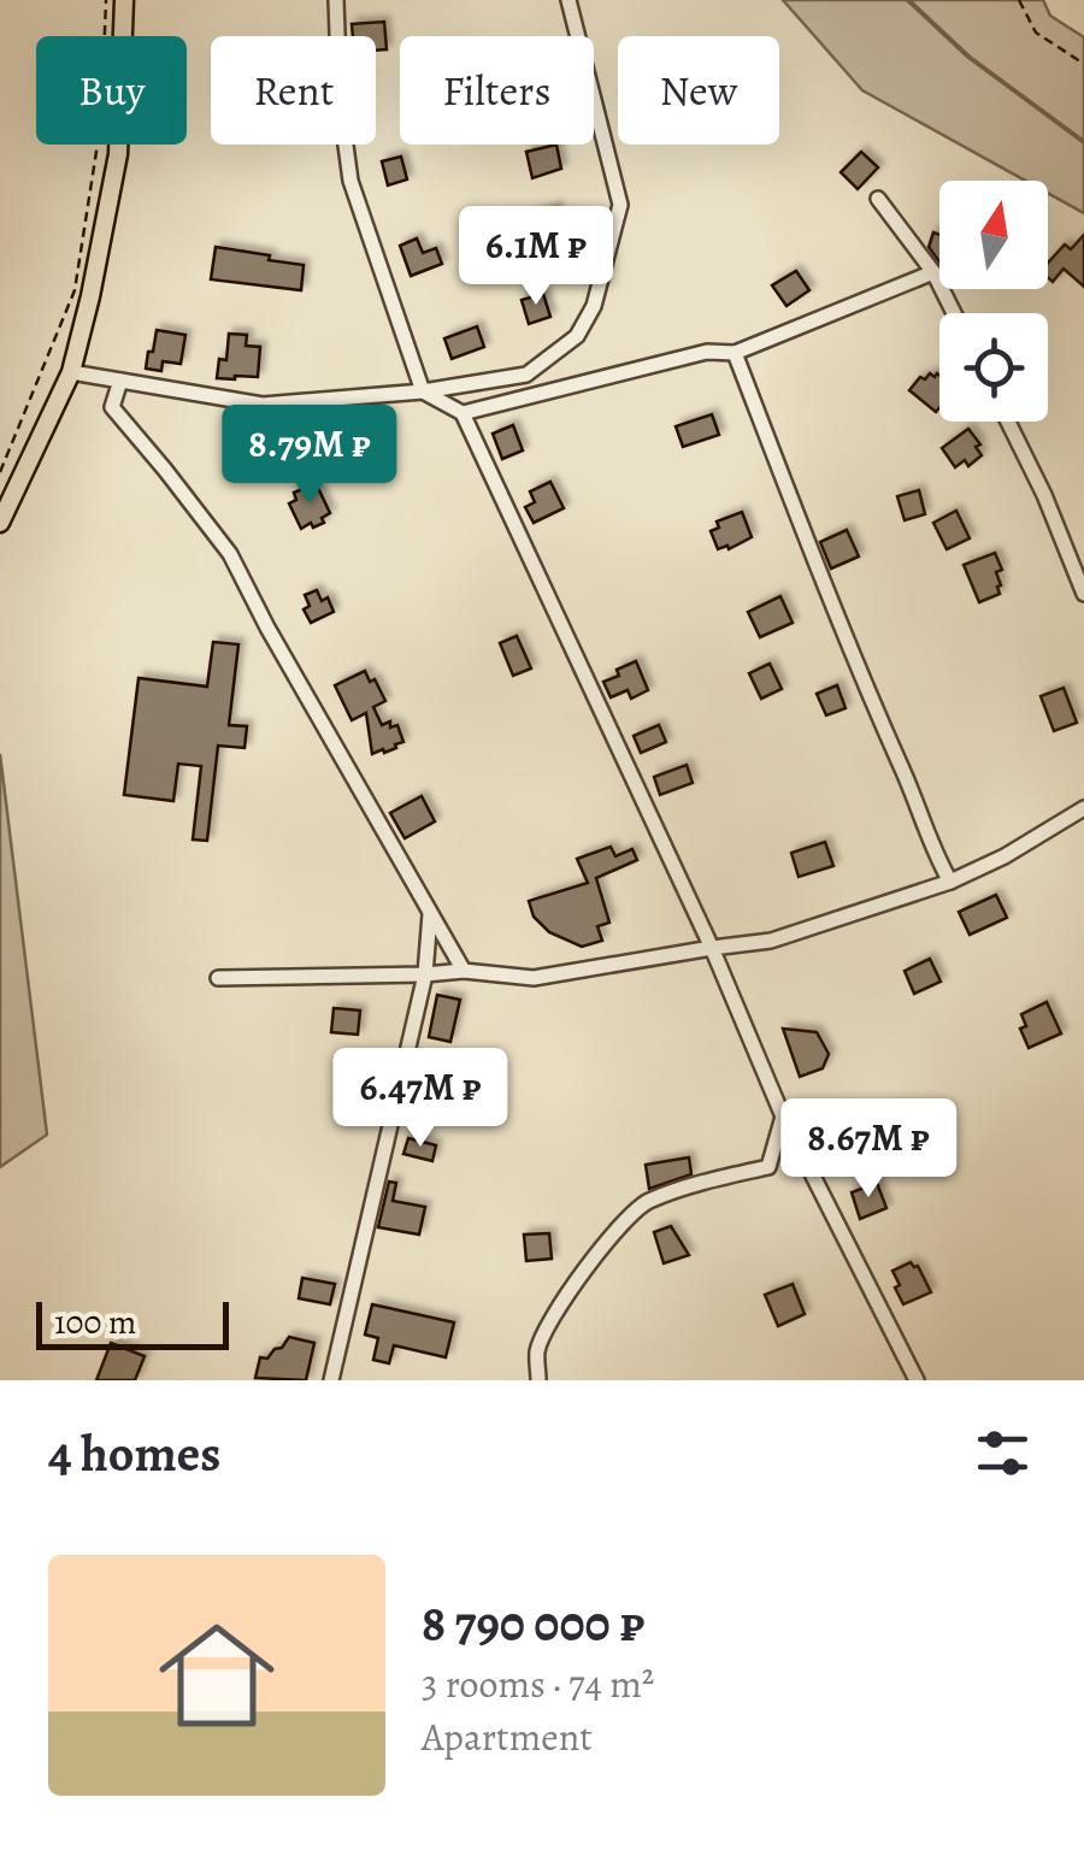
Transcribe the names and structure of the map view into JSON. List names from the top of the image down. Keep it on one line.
{"scale_bar":"100 m","north":"top","page":{"chip":["Buy","Rent","Filters","New"],"price":["6.1M ₽","8.79M ₽","6.47M ₽","8.67M ₽"],"scale":"100 m","heading":"4 homes","list":[{"name":"8 790 000 ₽","note":"3 rooms · 74 m² · Apartment"}]}}
